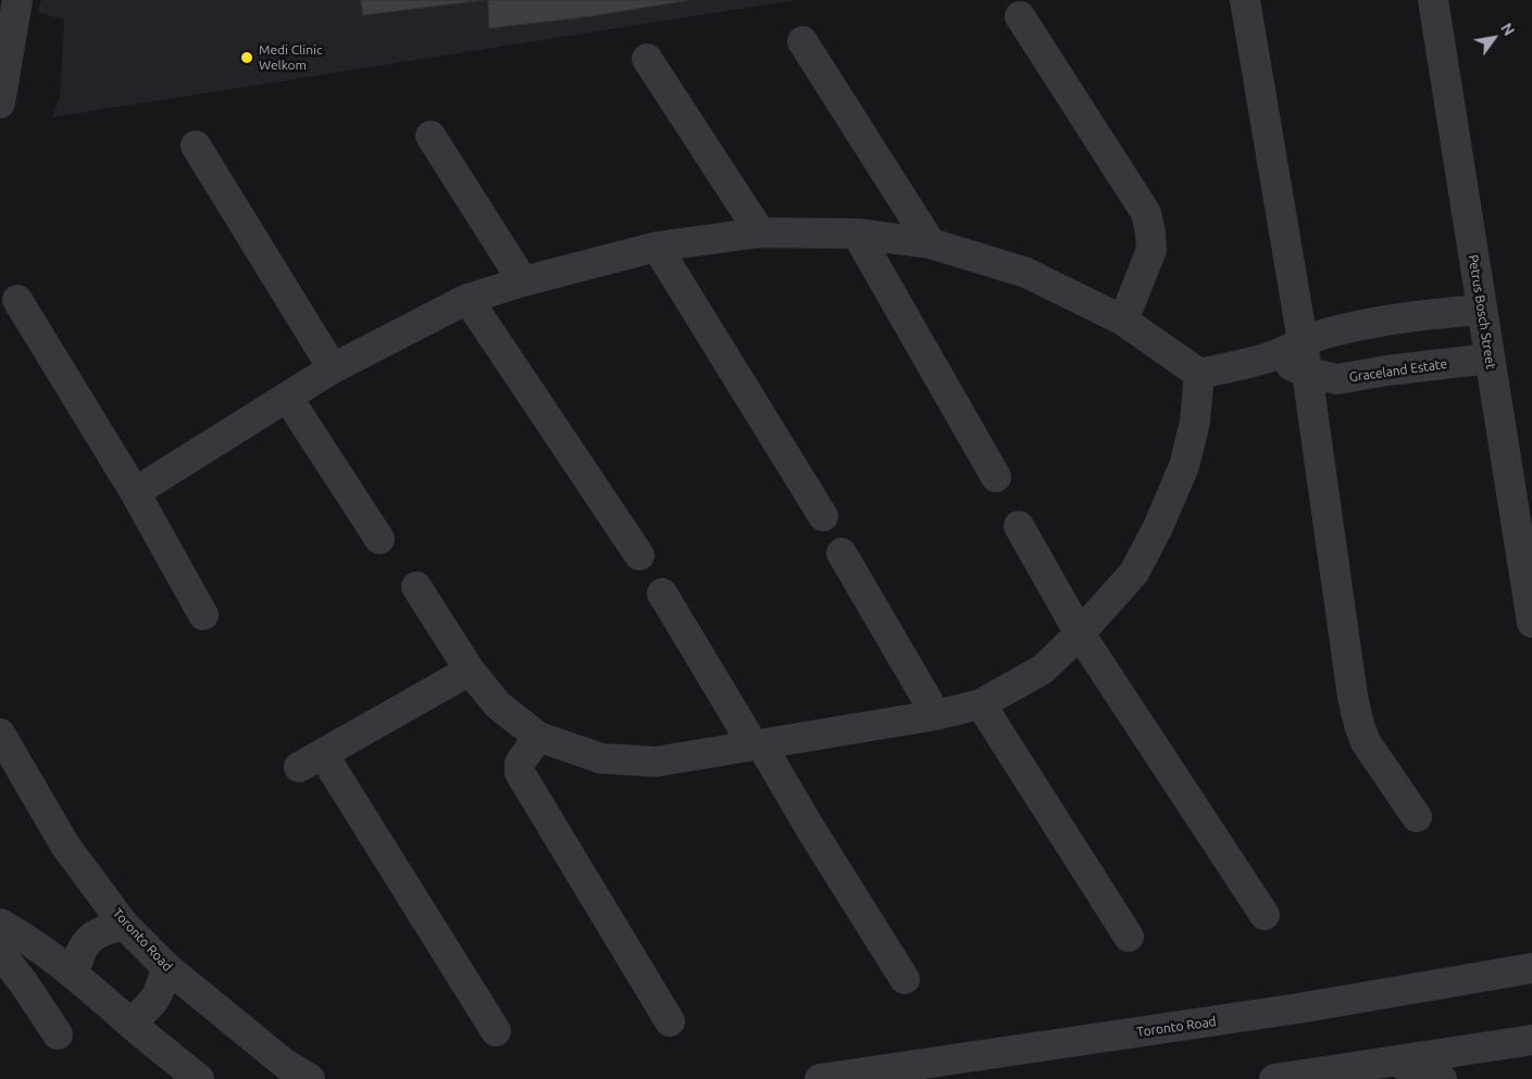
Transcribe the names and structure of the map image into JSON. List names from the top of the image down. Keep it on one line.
{"streets":{"street":["Petrus Bosch Street","Graceland Estate","Toronto Road"]},"crossings":[["Petrus Bosch Street","Graceland Estate"]],"places":["Medi Clinic Welkom"],"north":"top right"}
